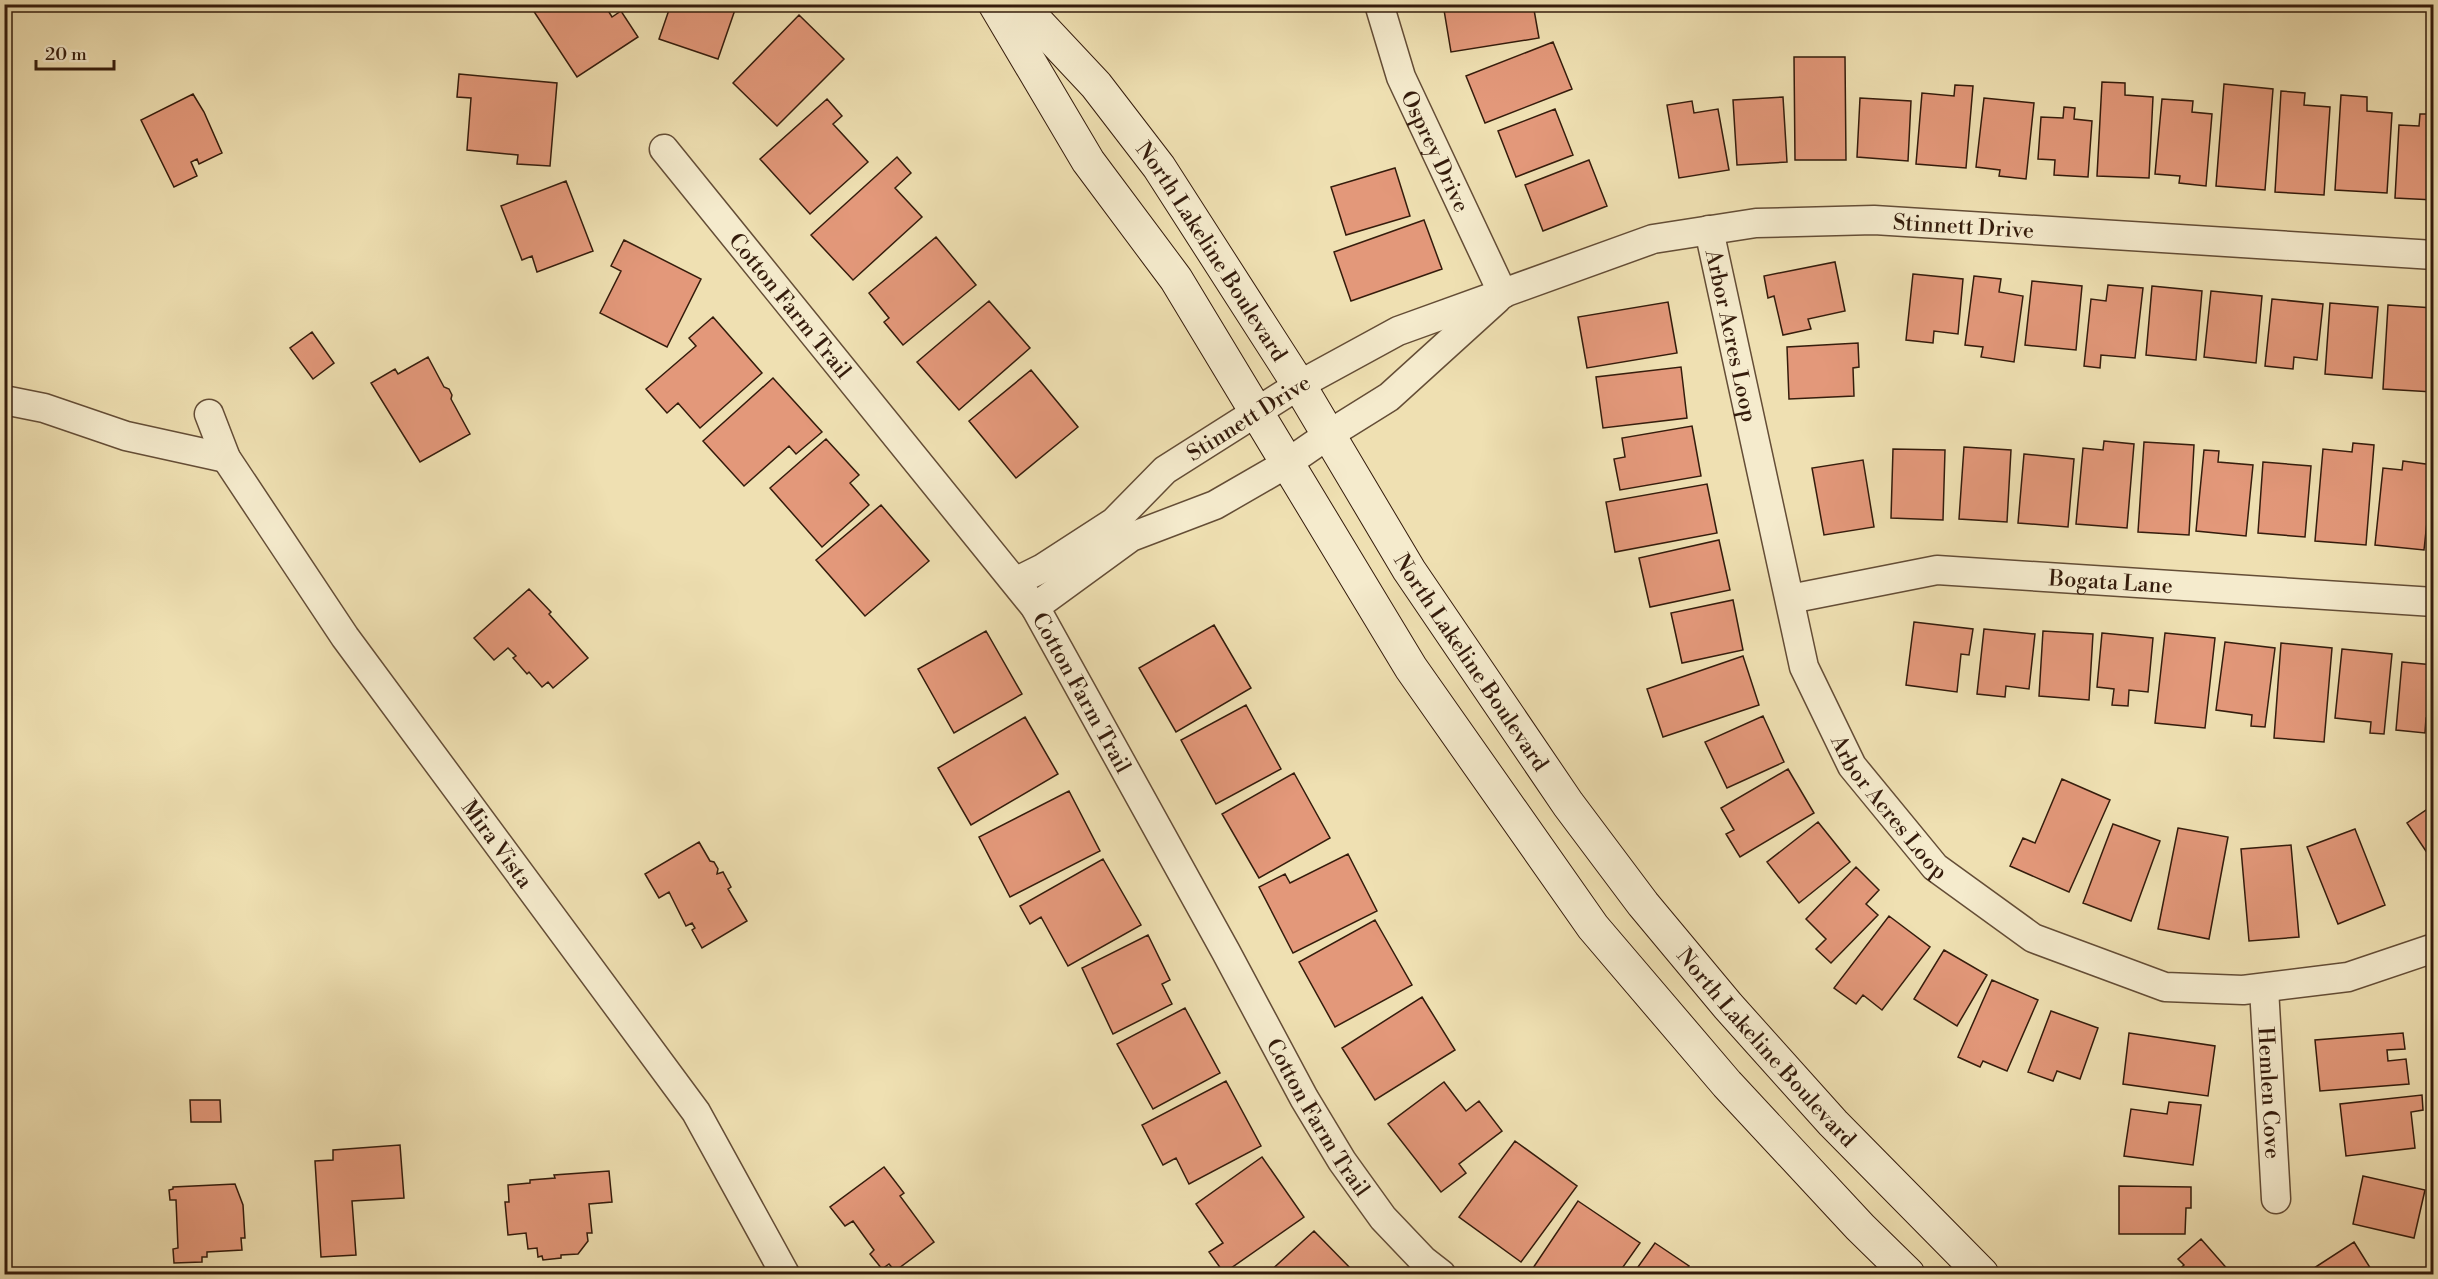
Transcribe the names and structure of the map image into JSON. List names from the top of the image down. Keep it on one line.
{"streets":{"main road":["North Lakeline Boulevard"],"street":["Osprey Drive","Stinnett Drive","Cotton Farm Trail","Arbor Acres Loop","Bogata Lane","Mira Vista","Hemlen Cove"]},"crossings":[["Osprey Drive","Stinnett Drive"],["Stinnett Drive","North Lakeline Boulevard"],["Stinnett Drive","Cotton Farm Trail"],["Stinnett Drive","Arbor Acres Loop"],["Arbor Acres Loop","Bogata Lane"],["Arbor Acres Loop","Hemlen Cove"]],"scale_bar":"20 m"}
